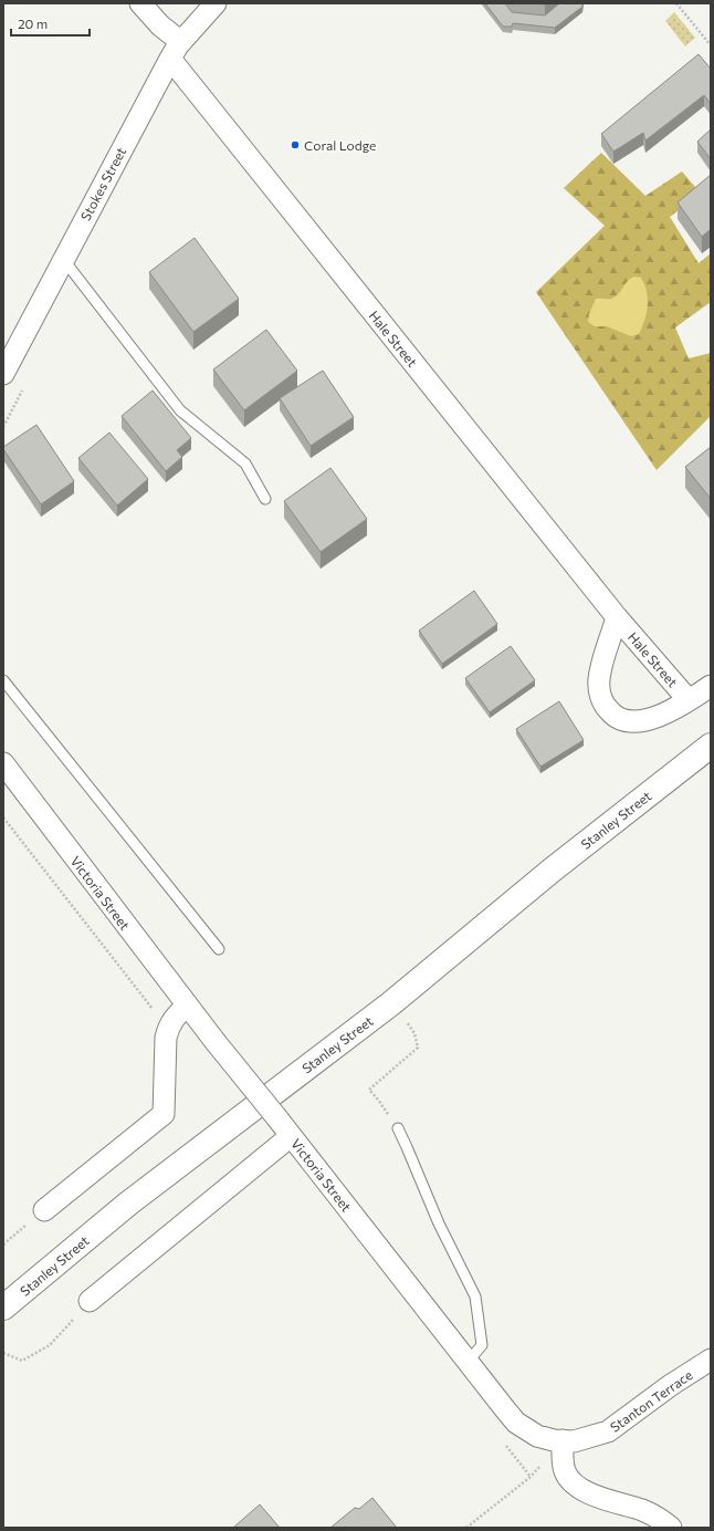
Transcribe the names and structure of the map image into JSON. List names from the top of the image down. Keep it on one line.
{"streets":{"main road":["Stanley Street"],"street":["Stokes Street","Hale Street","Victoria Street","Stanton Terrace"]},"crossings":[["Stokes Street","Hale Street"],["Victoria Street","Stanton Terrace"]],"places":["Coral Lodge"],"scale_bar":"20 m"}
